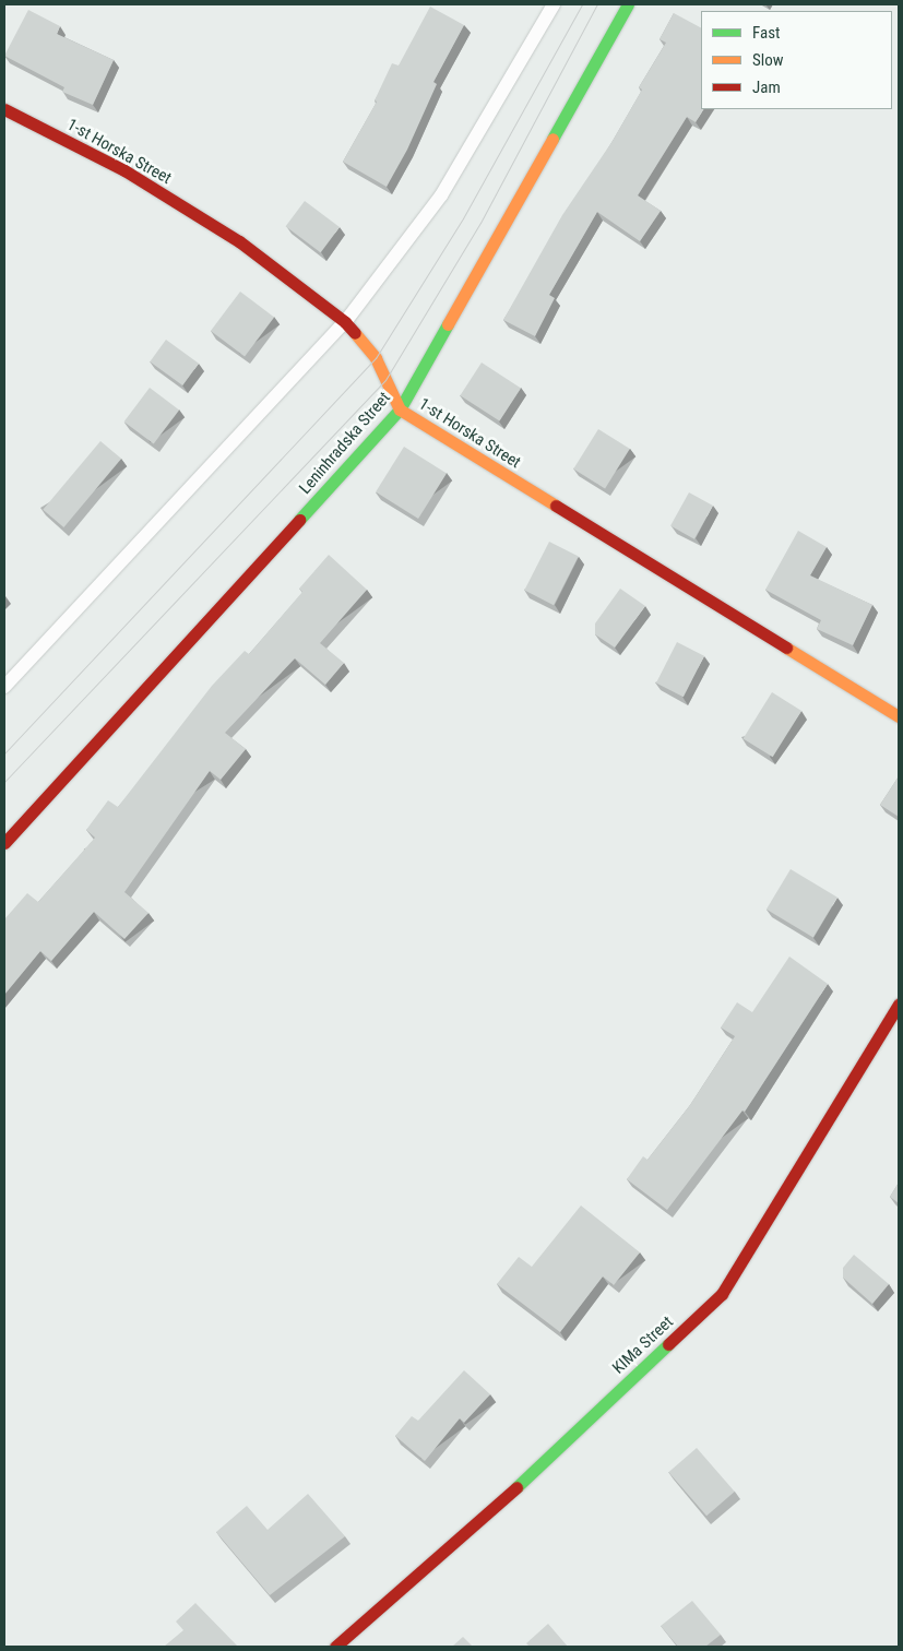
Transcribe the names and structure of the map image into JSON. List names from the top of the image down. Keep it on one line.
{"streets":{"street":["1-st Horska Street","Leninhradska Street","KIMa Street"]},"crossings":[["1-st Horska Street","Leninhradska Street"]],"legend":["Fast","Slow","Jam"]}
